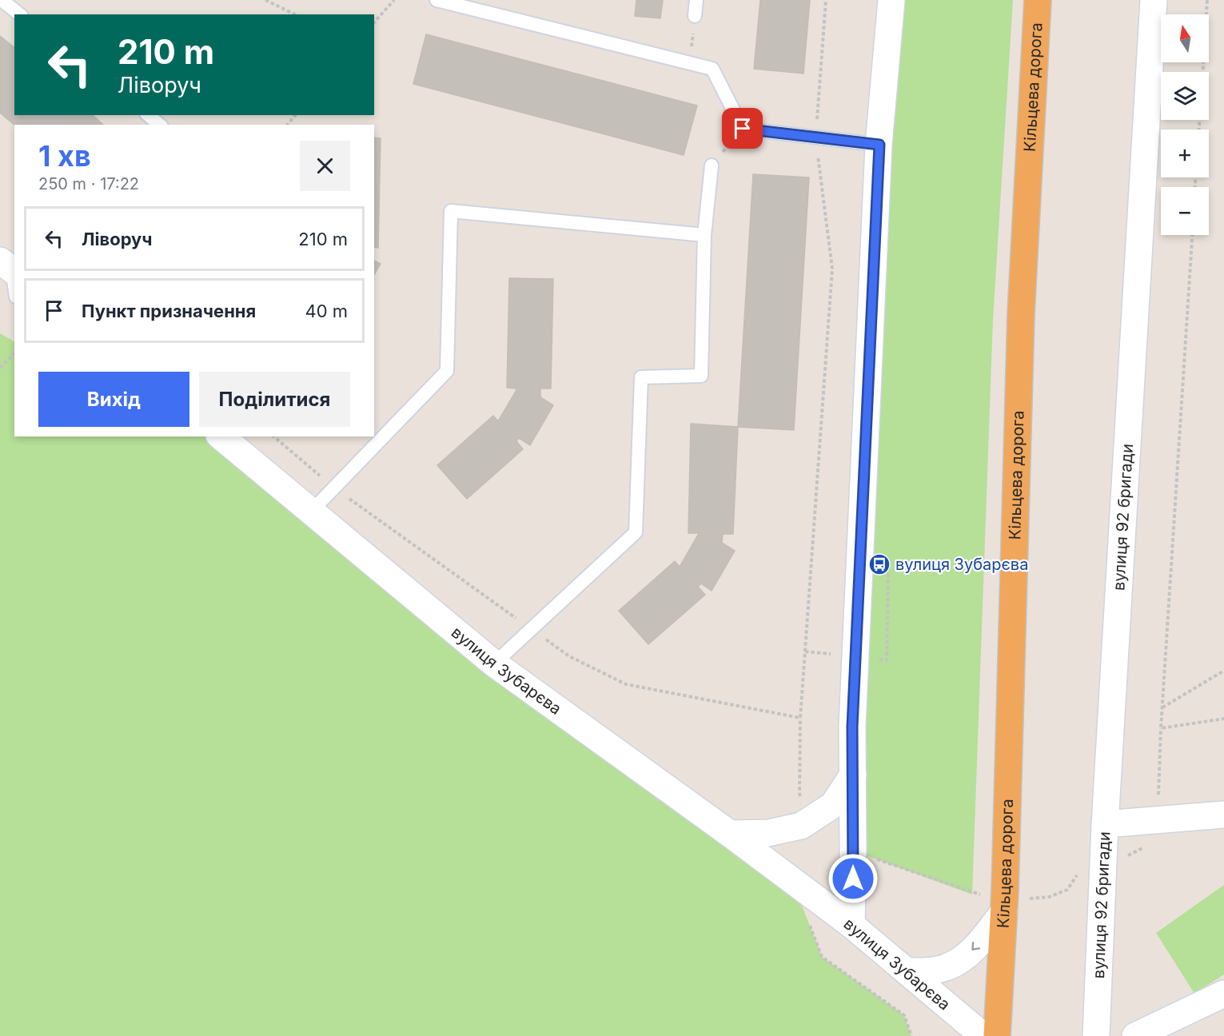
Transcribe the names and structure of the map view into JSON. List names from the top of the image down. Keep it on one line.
{"streets":{"highway":["Кільцева дорога"],"street":["вулиця 92 бригади","вулиця Зубарєва"]},"places":{"bus stop":["вулиця Зубарєва"]},"north":"top","page":{"map_buttons":["+","−"],"turn":["210 m","Ліворуч"],"heading":["1 хв","250 m · 17:22"],"list":[{"name":"Ліворуч","value":"210 m"},{"name":"Пункт призначення","value":"40 m"}],"buttons":["Вихід","Поділитися"]}}
